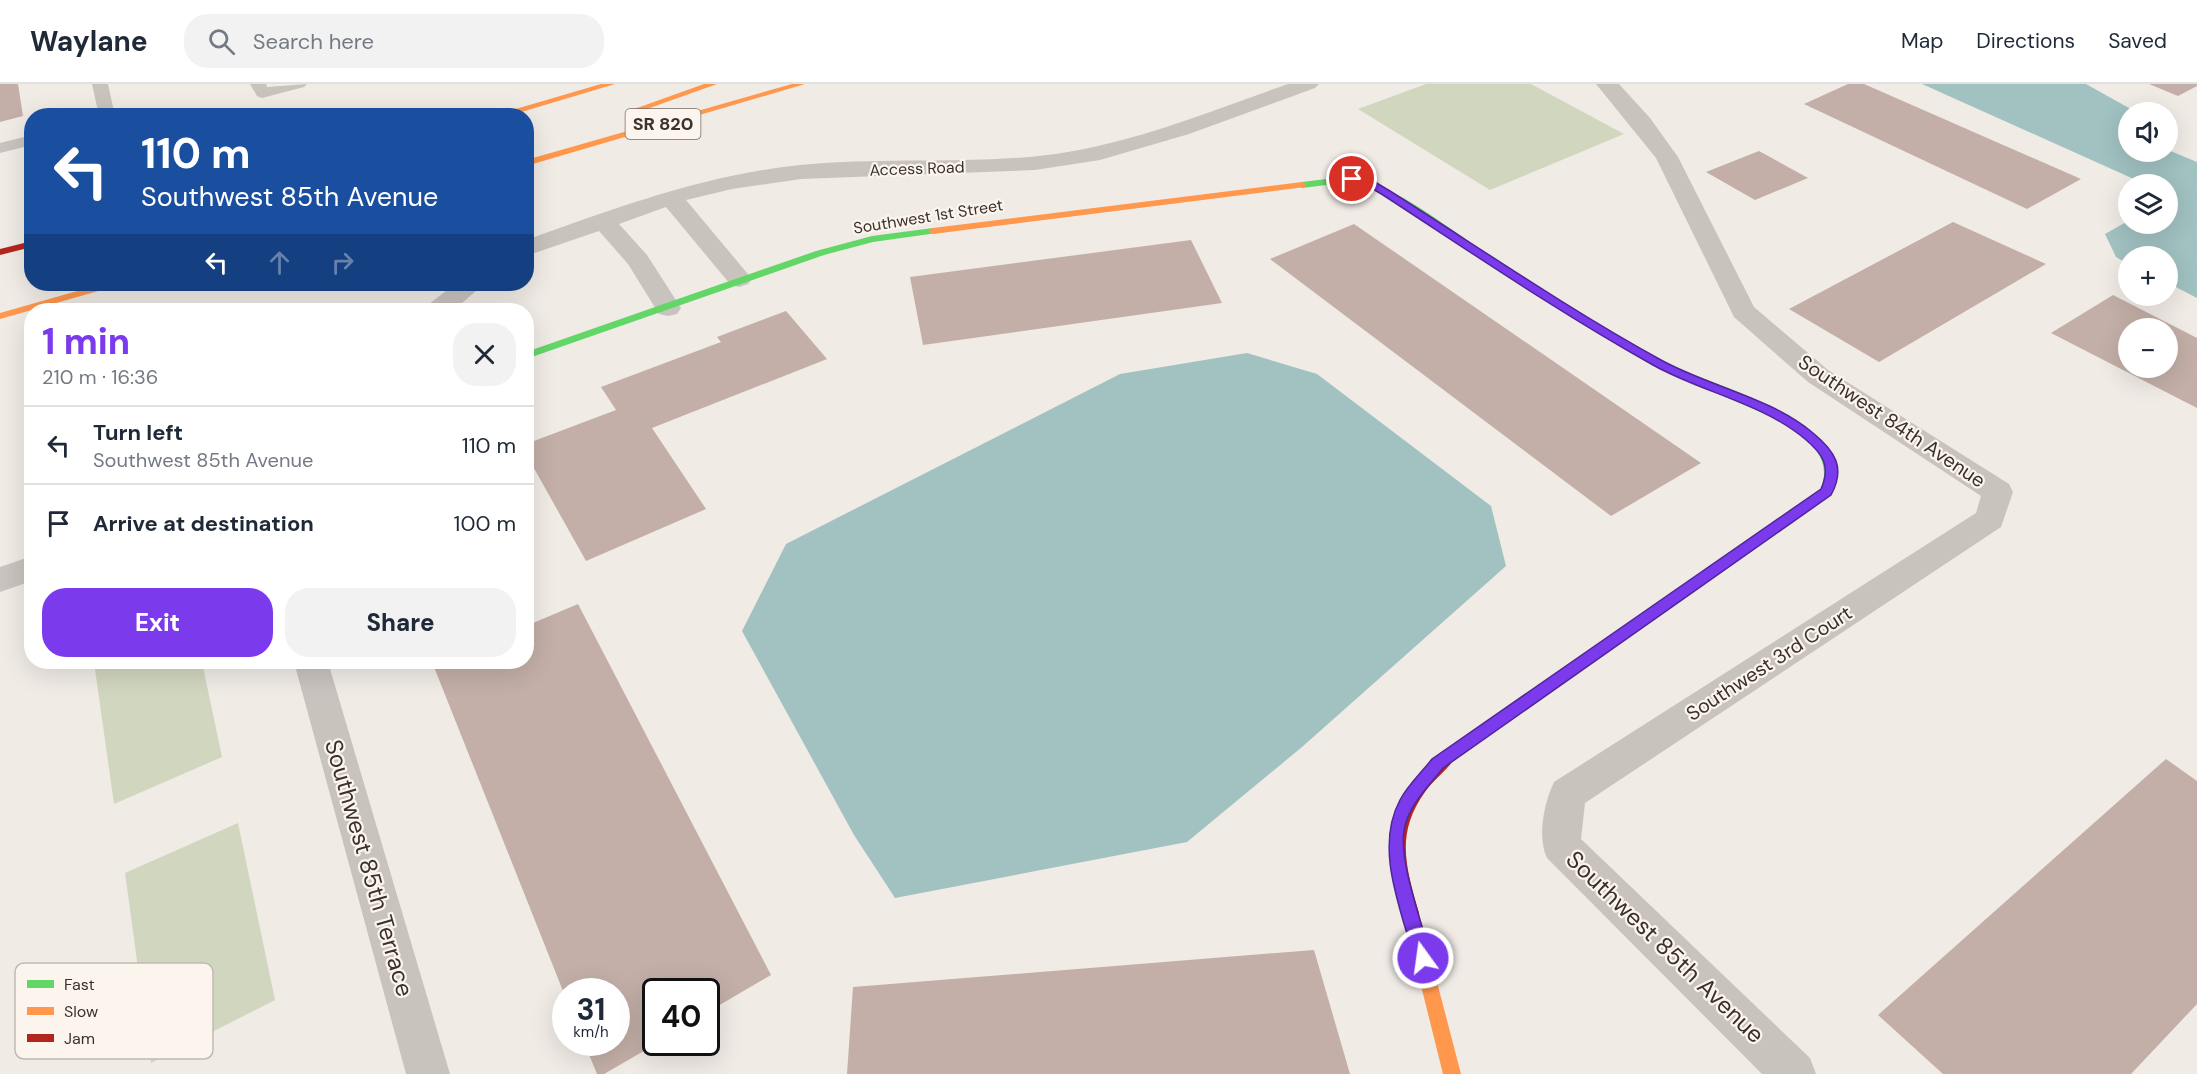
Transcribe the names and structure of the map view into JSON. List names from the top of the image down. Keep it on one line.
{"streets":{"main road":["SR 820","Southwest 1st Street"],"street":["Access Road","Southwest 84th Avenue","Southwest 3rd Court","Southwest 85th Terrace","Southwest 85th Avenue"]},"crossings":[["Southwest 84th Avenue","Southwest 3rd Court"],["Southwest 3rd Court","Southwest 85th Avenue"]],"legend":["Fast","Slow","Jam"],"page":{"header":"Waylane","search":"Search here","nav":["Map","Directions","Saved"],"map_buttons":["+","−"],"turn":["110 m","Southwest 85th Avenue"],"heading":["1 min","210 m · 16:36"],"list":[{"name":"Turn left","note":"Southwest 85th Avenue","value":"110 m"},{"name":"Arrive at destination","value":"100 m"}],"buttons":["Exit","Share"],"speed":"31 km/h","limit":"40"}}
